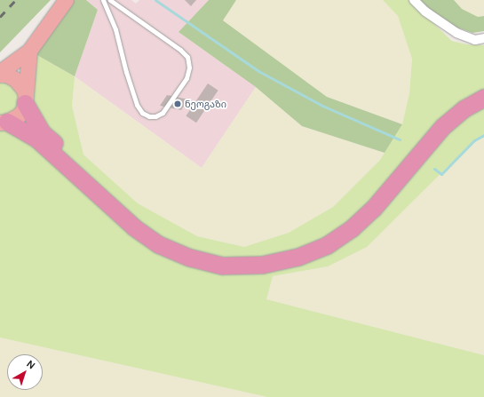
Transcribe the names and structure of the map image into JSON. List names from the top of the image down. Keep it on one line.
{"places":["ნეოგაზი"],"north":"top right"}
